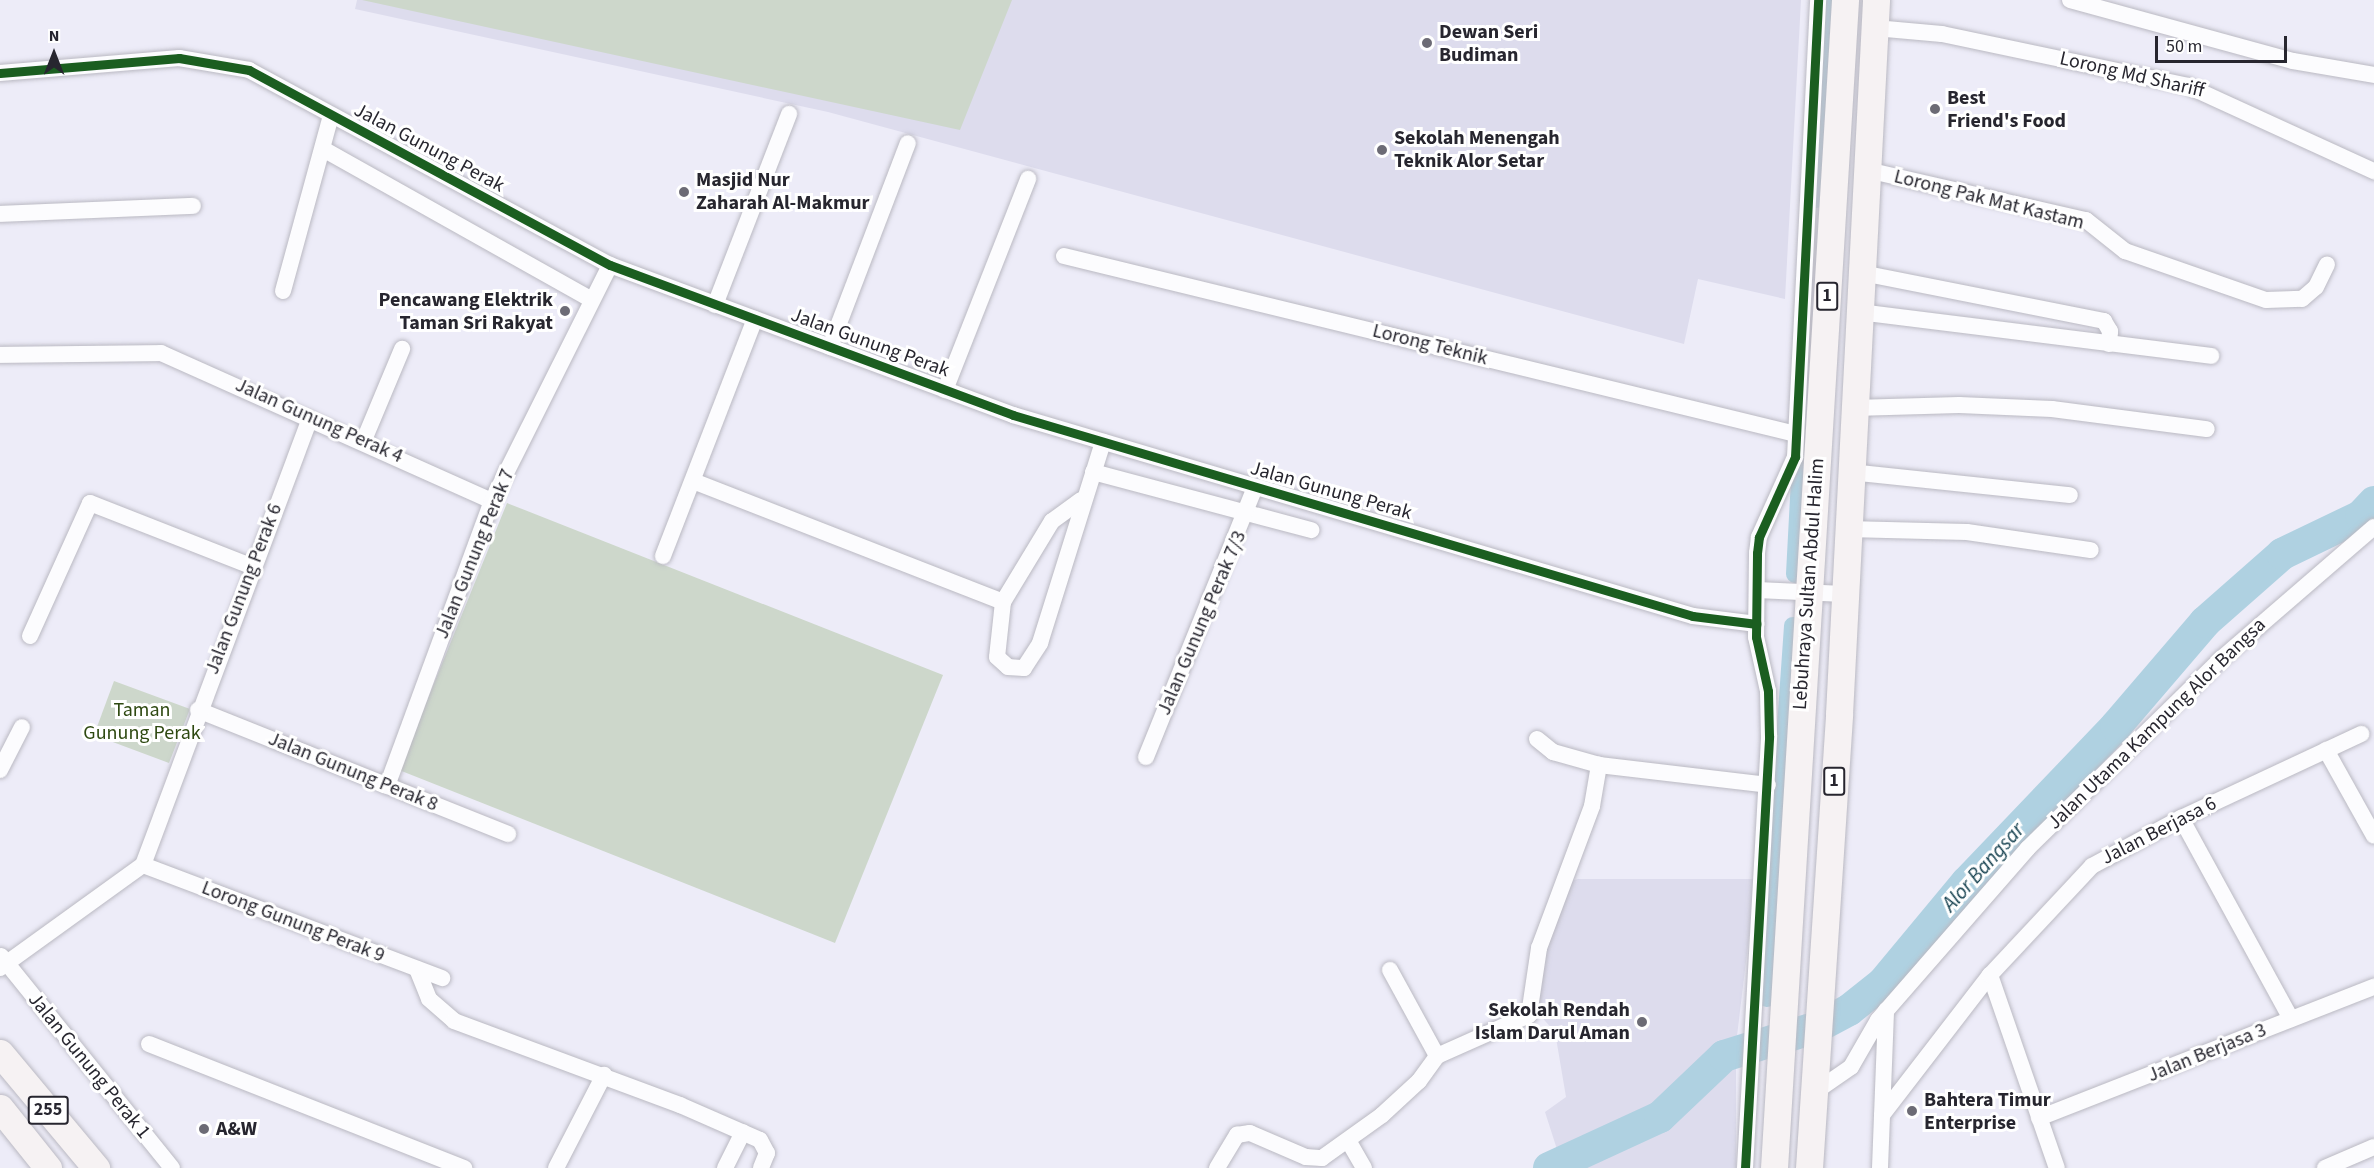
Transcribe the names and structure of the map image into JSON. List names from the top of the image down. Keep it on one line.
{"streets":{"main road":["1","Lebuhraya Sultan Abdul Halim","255"],"street":["Lorong Md Shariff","Jalan Gunung Perak","Lorong Pak Mat Kastam","Lorong Teknik","Jalan Gunung Perak 4","Jalan Gunung Perak 7","Jalan Gunung Perak 6","Jalan Gunung Perak 7/3","Jalan Utama Kampung Alor Bangsa","Jalan Gunung Perak 8","Jalan Berjasa 6","Lorong Gunung Perak 9","Jalan Berjasa 3","Jalan Gunung Perak 1"]},"crossings":[["Lorong Md Shariff","Lebuhraya Sultan Abdul Halim"],["Jalan Gunung Perak","Jalan Gunung Perak 7"],["Jalan Gunung Perak","Jalan Gunung Perak 7/3"],["Lorong Pak Mat Kastam","Lebuhraya Sultan Abdul Halim"],["Jalan Gunung Perak 4","Jalan Gunung Perak 7"],["Jalan Gunung Perak 4","Jalan Gunung Perak 6"],["Jalan Gunung Perak 7","Jalan Gunung Perak 8"],["Lebuhraya Sultan Abdul Halim","Jalan Utama Kampung Alor Bangsa"],["Jalan Gunung Perak 6","Jalan Gunung Perak 8"],["Jalan Gunung Perak 6","Lorong Gunung Perak 9"]],"water":["Alor Bangsar"],"parks":["Taman Gunung Perak"],"places":["Dewan Seri Budiman","Best Friend's Food","Sekolah Menengah Teknik Alor Setar","Masjid Nur Zaharah Al-Makmur","Pencawang Elektrik Taman Sri Rakyat","Sekolah Rendah Islam Darul Aman","Bahtera Timur Enterprise","A&W"],"scale_bar":"50 m","north":"top"}
